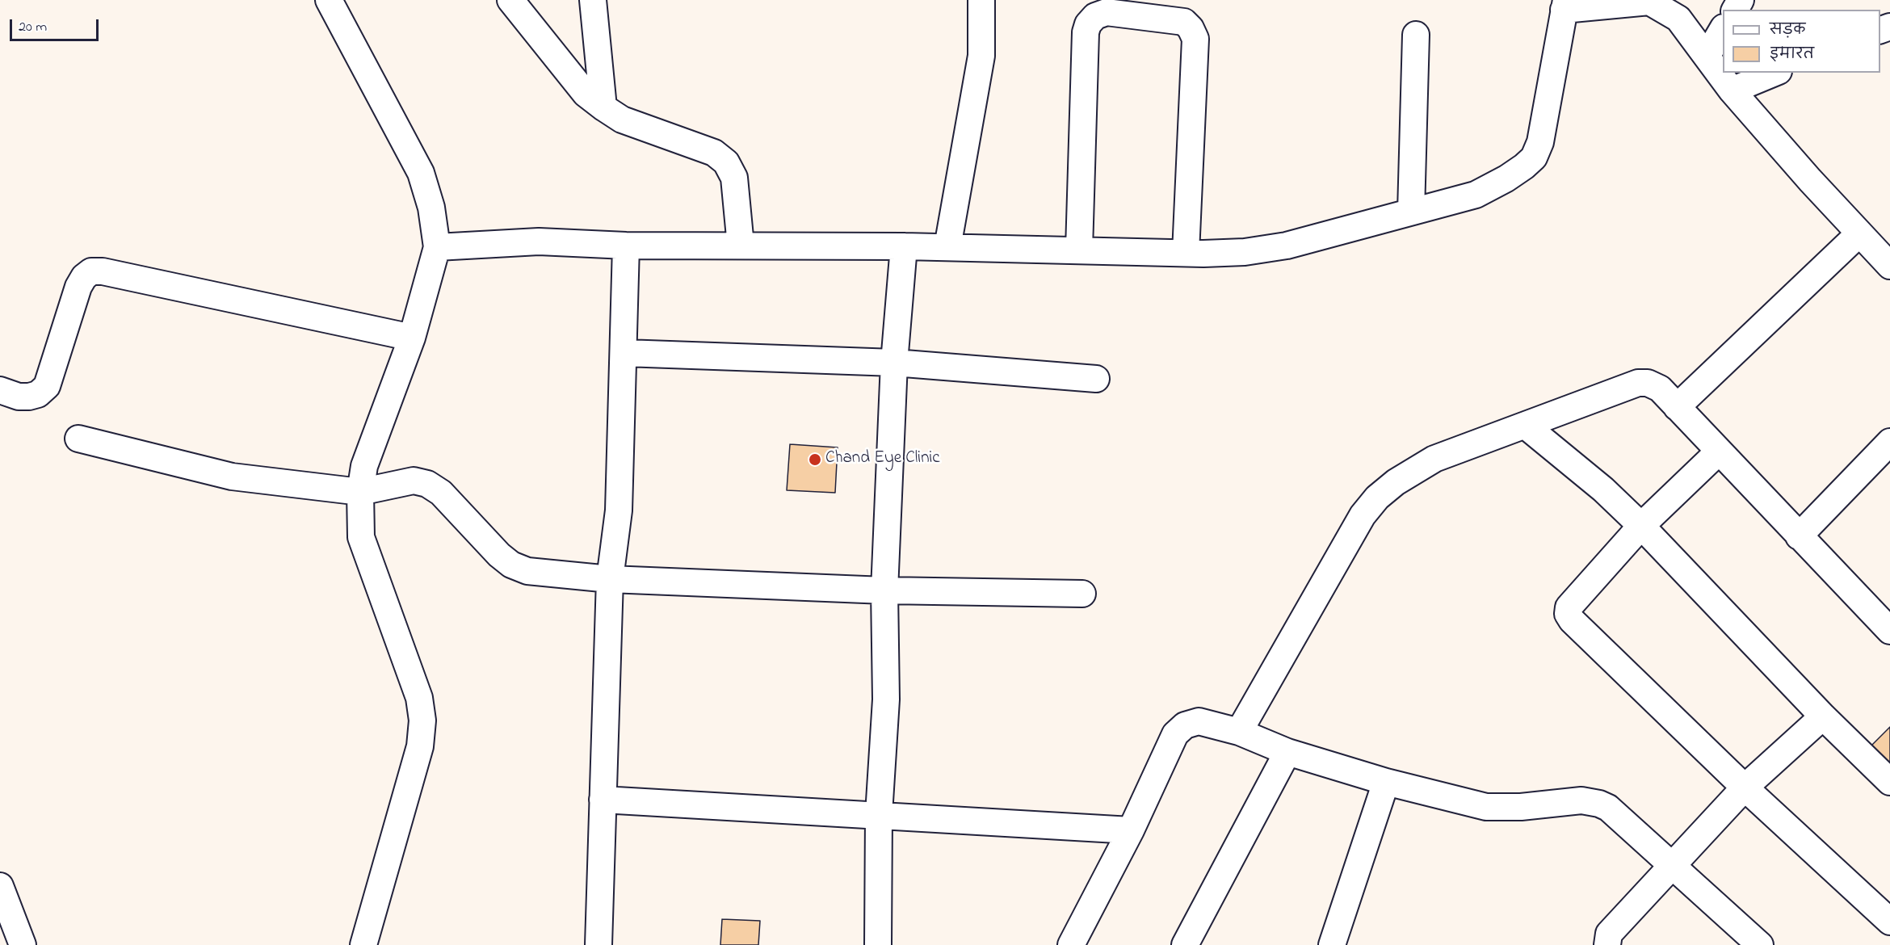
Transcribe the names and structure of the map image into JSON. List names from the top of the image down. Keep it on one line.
{"places":["Chand Eye Clinic"],"legend":["सड़क","इमारत"],"scale_bar":"20 m"}
